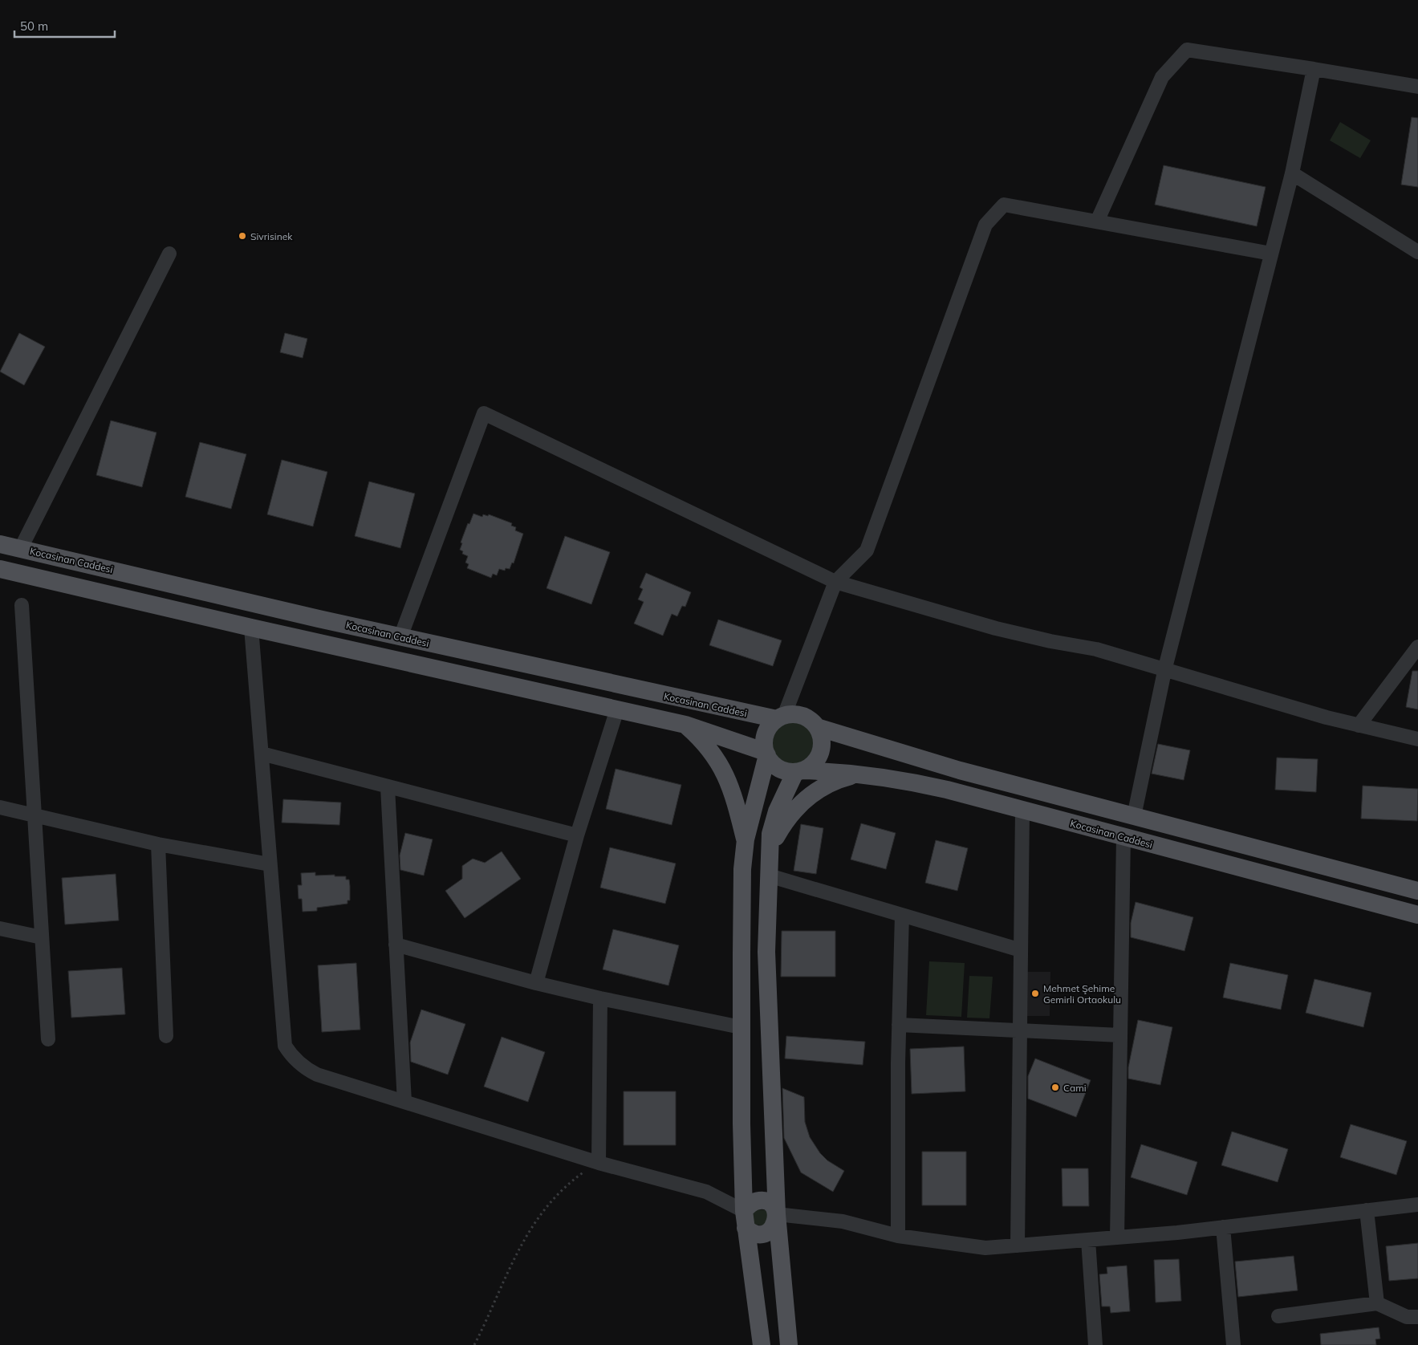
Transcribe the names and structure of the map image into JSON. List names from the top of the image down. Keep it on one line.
{"streets":{"main road":["Kocasinan Caddesi"]},"places":["Sivrisinek","Mehmet Şehime Gemirli Ortaokulu","Cami"],"scale_bar":"50 m"}
